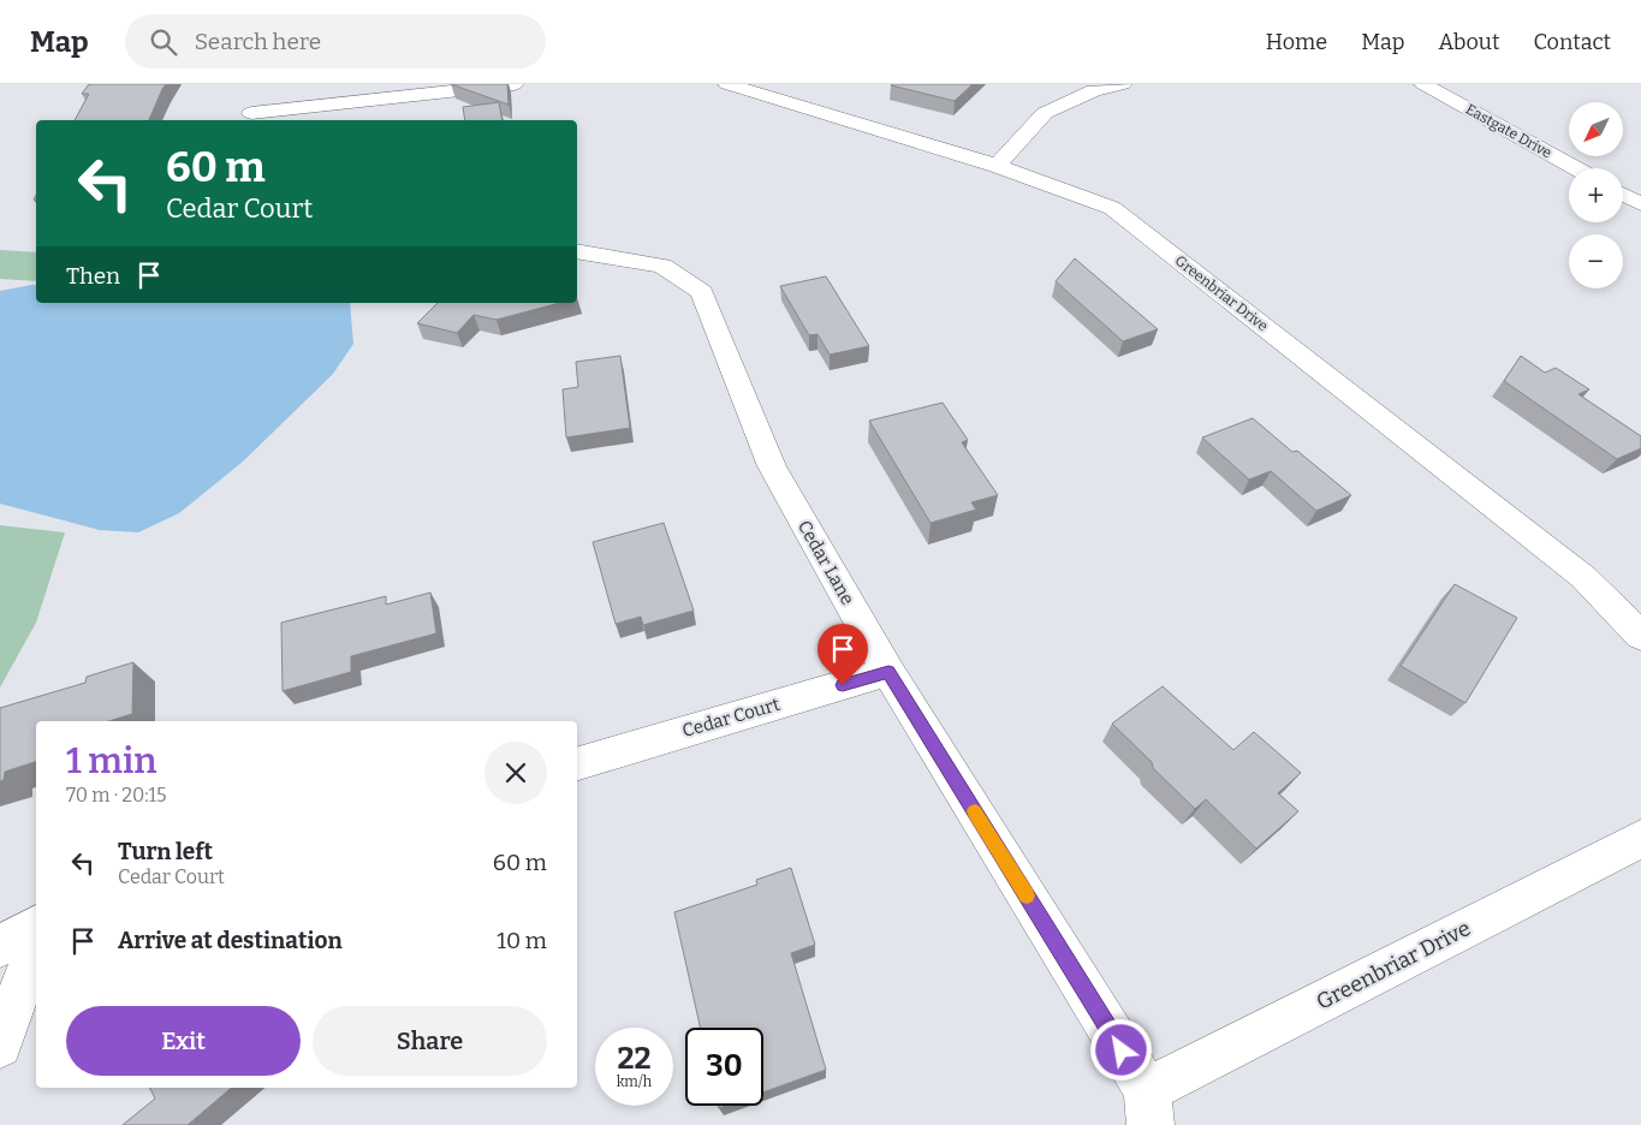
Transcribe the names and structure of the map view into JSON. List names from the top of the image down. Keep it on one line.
{"streets":{"street":["Eastgate Drive","Greenbriar Drive","Cedar Lane","Cedar Court"]},"crossings":[["Greenbriar Drive","Cedar Lane"],["Cedar Lane","Cedar Court"]],"north":"bottom left","page":{"header":"Map","search":"Search here","nav":["Home","Map","About","Contact"],"map_buttons":["+","−"],"turn":["60 m","Cedar Court"],"then":"Then","heading":["1 min","70 m · 20:15"],"list":[{"name":"Turn left","note":"Cedar Court","value":"60 m"},{"name":"Arrive at destination","value":"10 m"}],"buttons":["Exit","Share"],"speed":"22 km/h","limit":"30"}}
